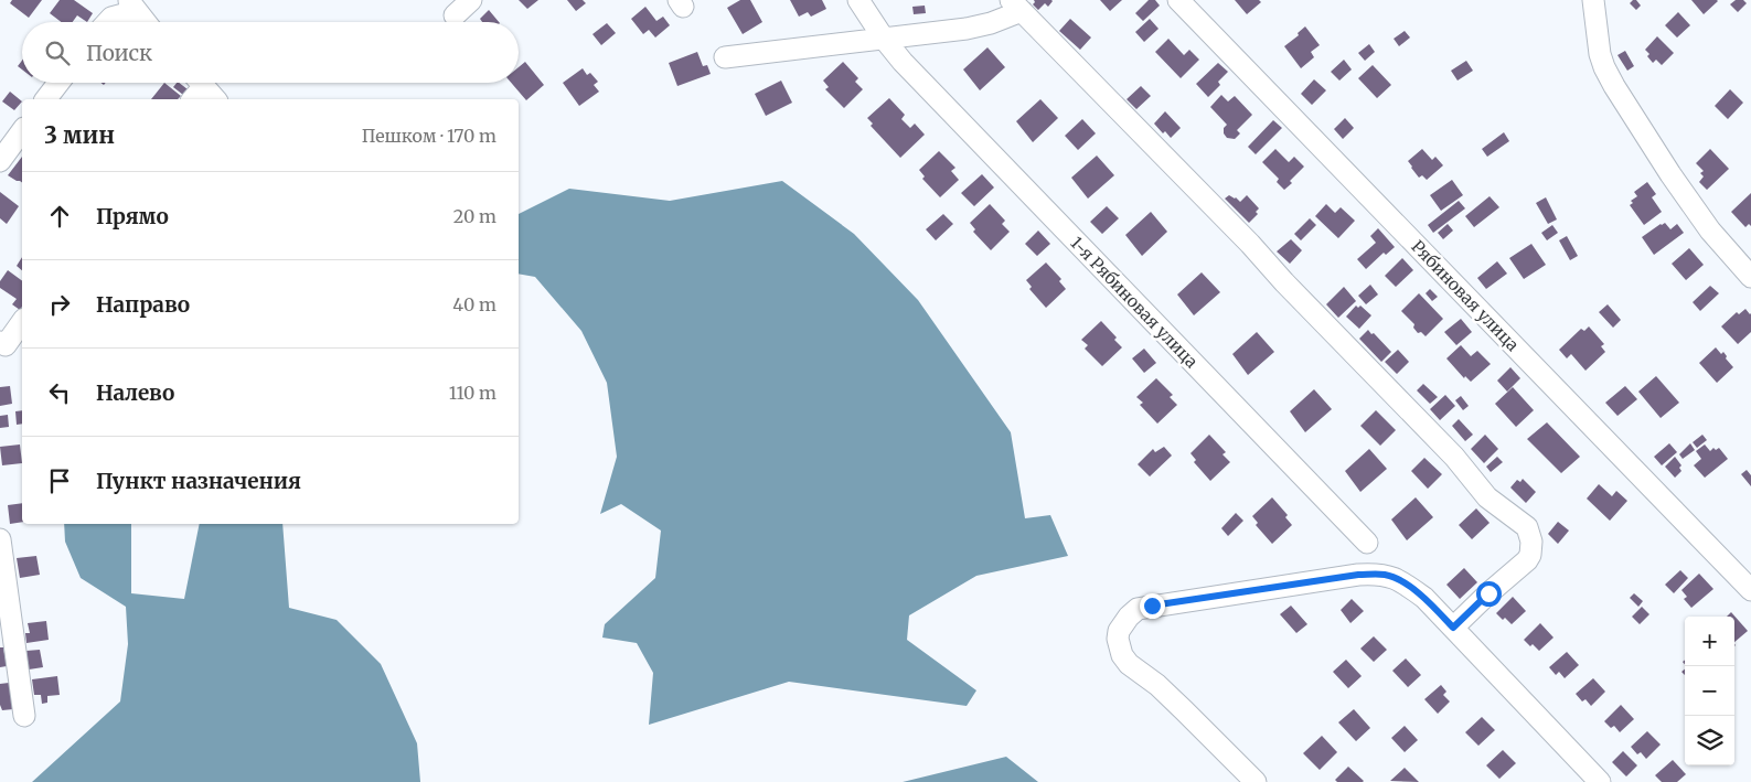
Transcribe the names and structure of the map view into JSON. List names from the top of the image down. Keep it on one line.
{"streets":{"street":["Рябиновая улица","1-я Рябиновая улица"]},"page":{"search":"Поиск","heading":["3 мин","Пешком · 170 m"],"list":[["Прямо","20 m"],["Направо","40 m"],["Налево","110 m"],"Пункт назначения"],"map_buttons":["+","−"]}}
